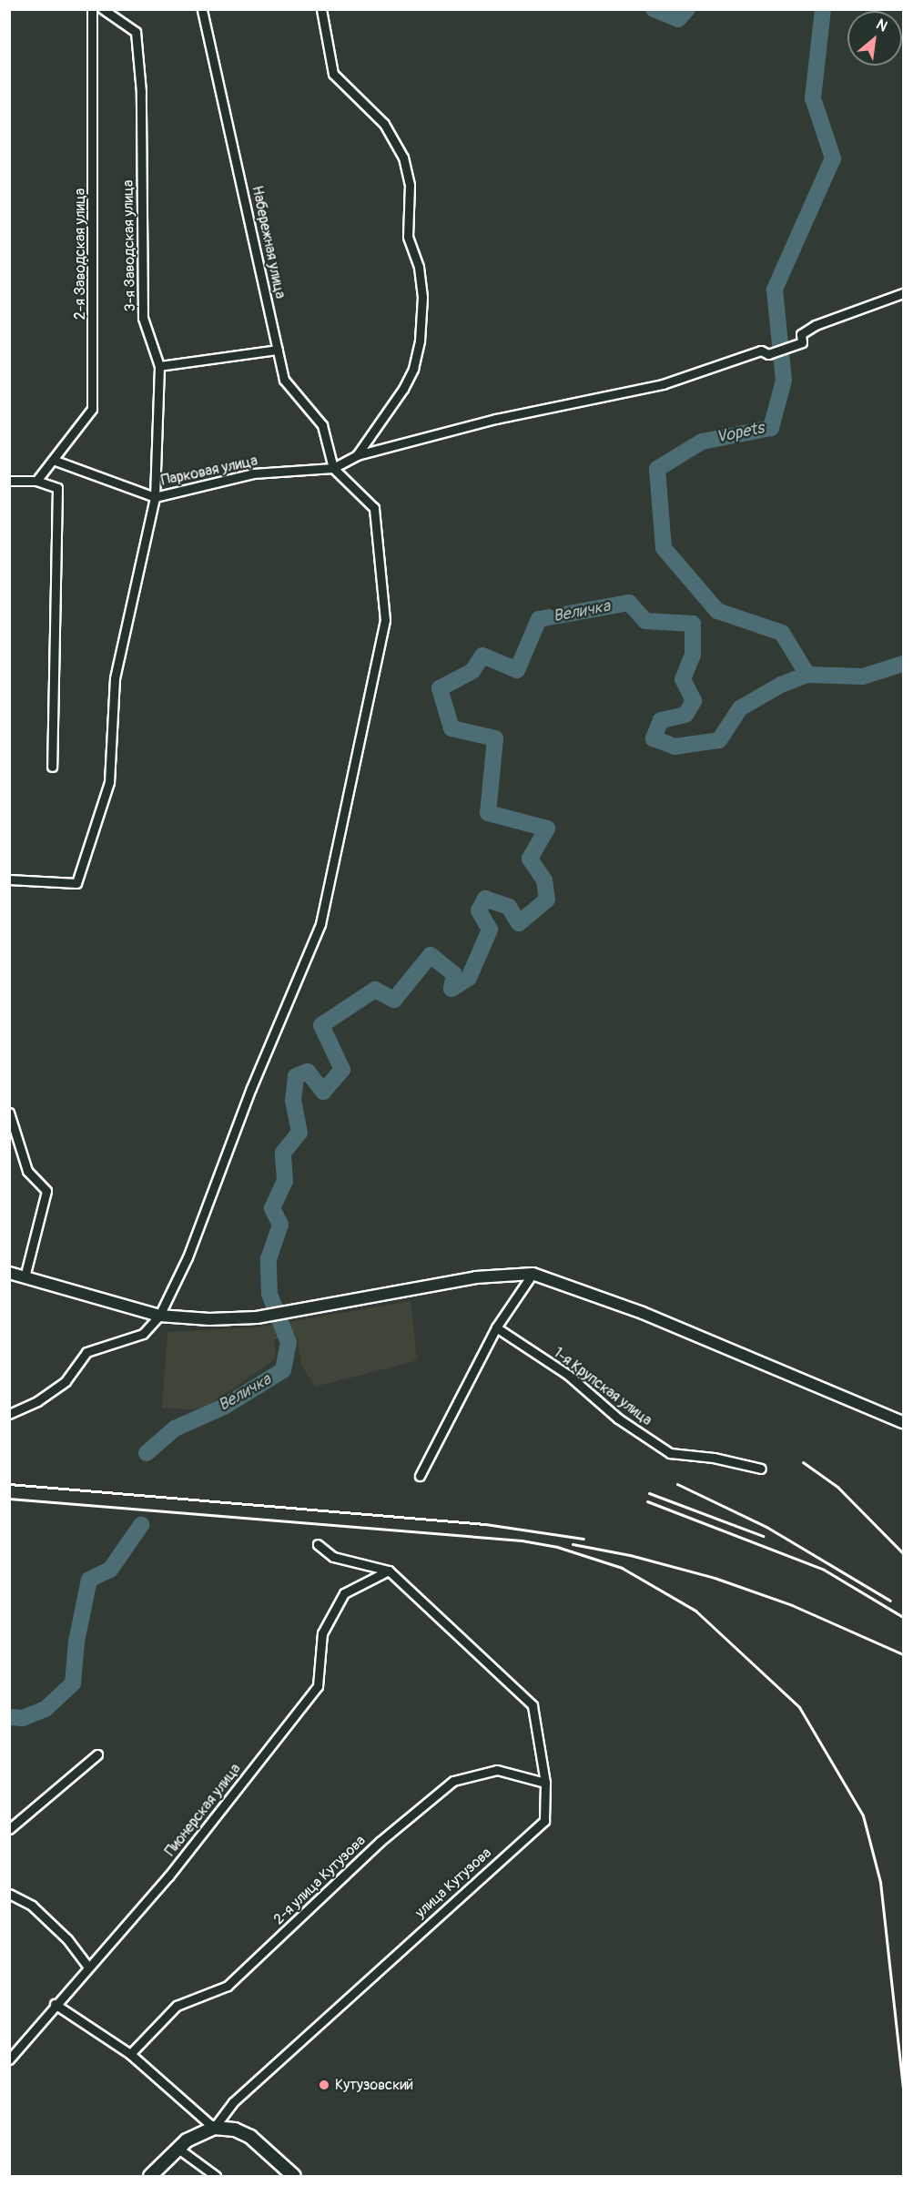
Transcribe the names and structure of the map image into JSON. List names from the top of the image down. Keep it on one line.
{"streets":{"main road":["улица Кутузова"],"street":["Набережная улица","3-я Заводская улица","2-я Заводская улица","Парковая улица","1-я Крупская улица","Пионерская улица","2-я улица Кутузова"]},"crossings":[["Набережная улица","Парковая улица"],["3-я Заводская улица","Парковая улица"],["Пионерская улица","улица Кутузова"],["2-я улица Кутузова","улица Кутузова"]],"water":["Vopets","Величка"],"places":["Кутузовский"],"north":"top right"}
